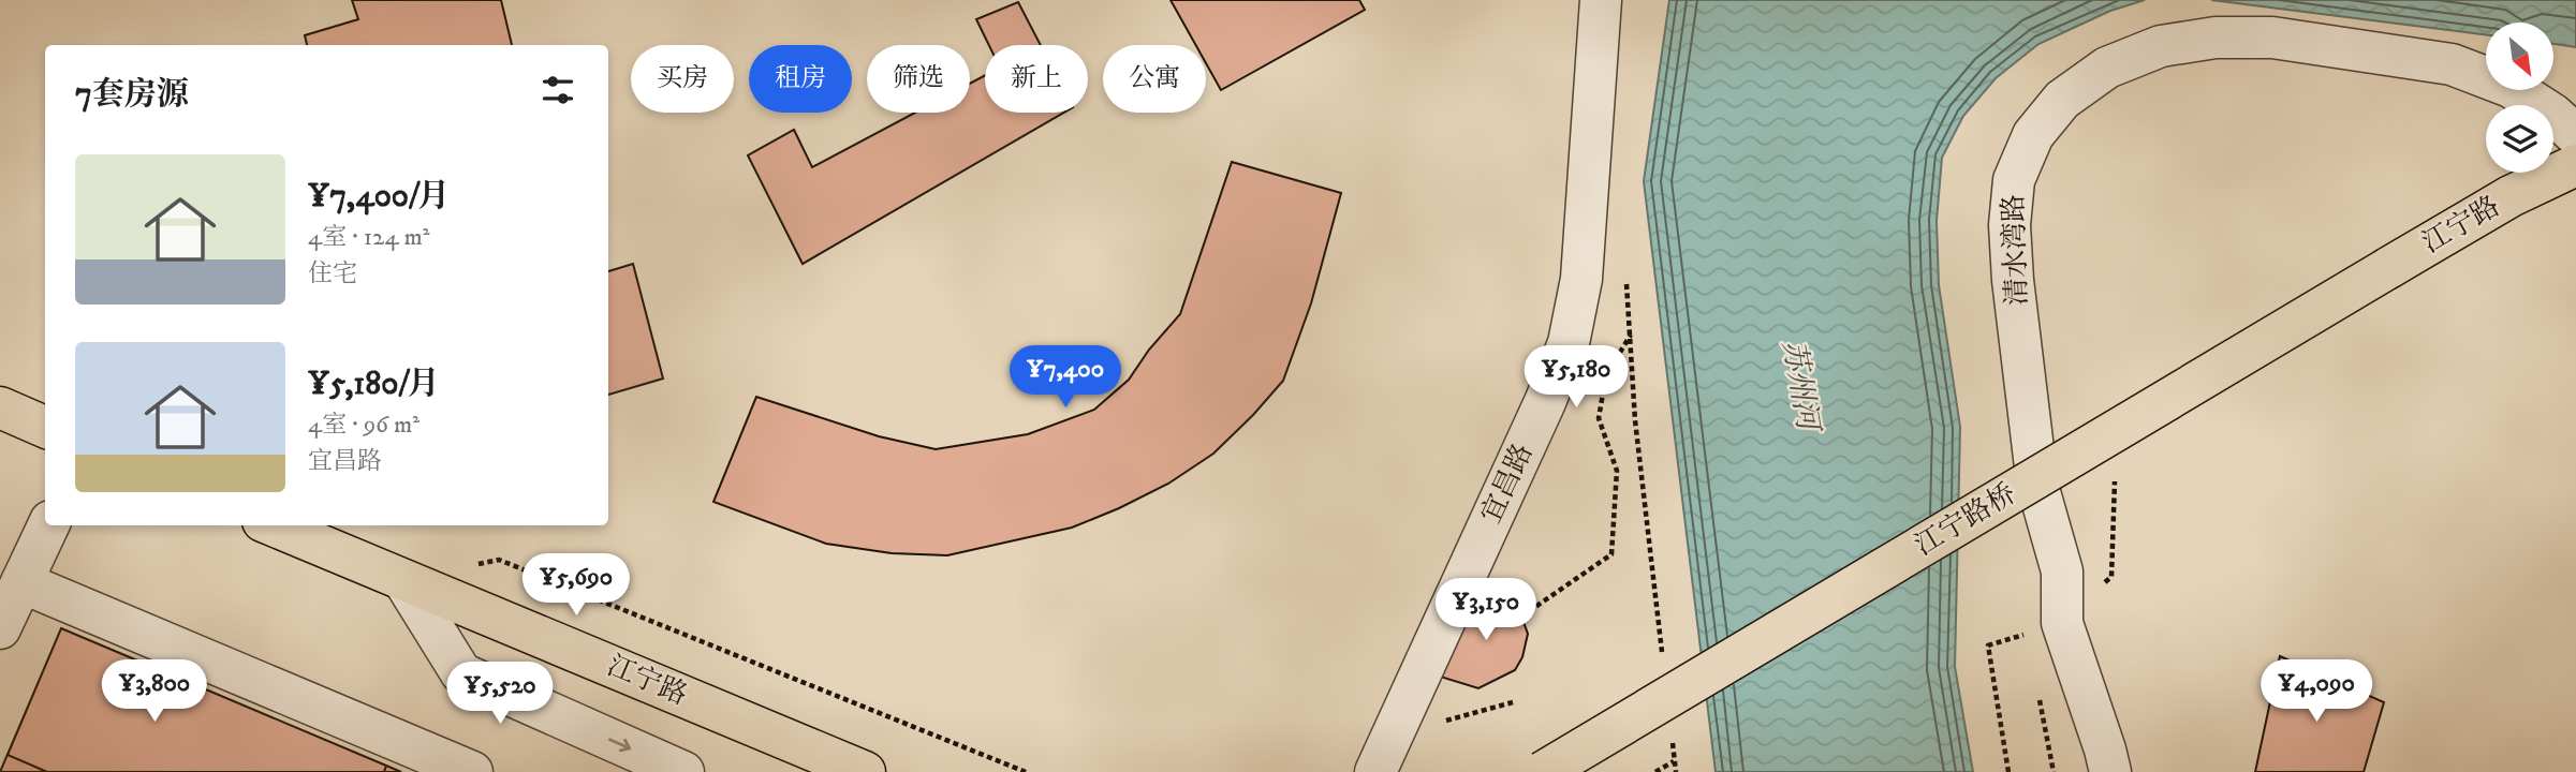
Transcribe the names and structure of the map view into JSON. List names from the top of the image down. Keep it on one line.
{"streets":{"main road":["江宁路","江宁路桥"],"street":["清水湾路","宜昌路"]},"crossings":[["江宁路","江宁路桥"]],"water":["苏州河"],"north":"bottom right","page":{"chip":["买房","租房","筛选","新上","公寓"],"heading":"7套房源","list":[{"name":"¥7,400/月","note":"4室 · 124 m² · 住宅"},{"name":"¥5,180/月","note":"4室 · 96 m² · 宜昌路"}],"price":["¥7,400","¥5,180","¥5,690","¥3,150","¥3,800","¥4,090","¥5,520"]}}
